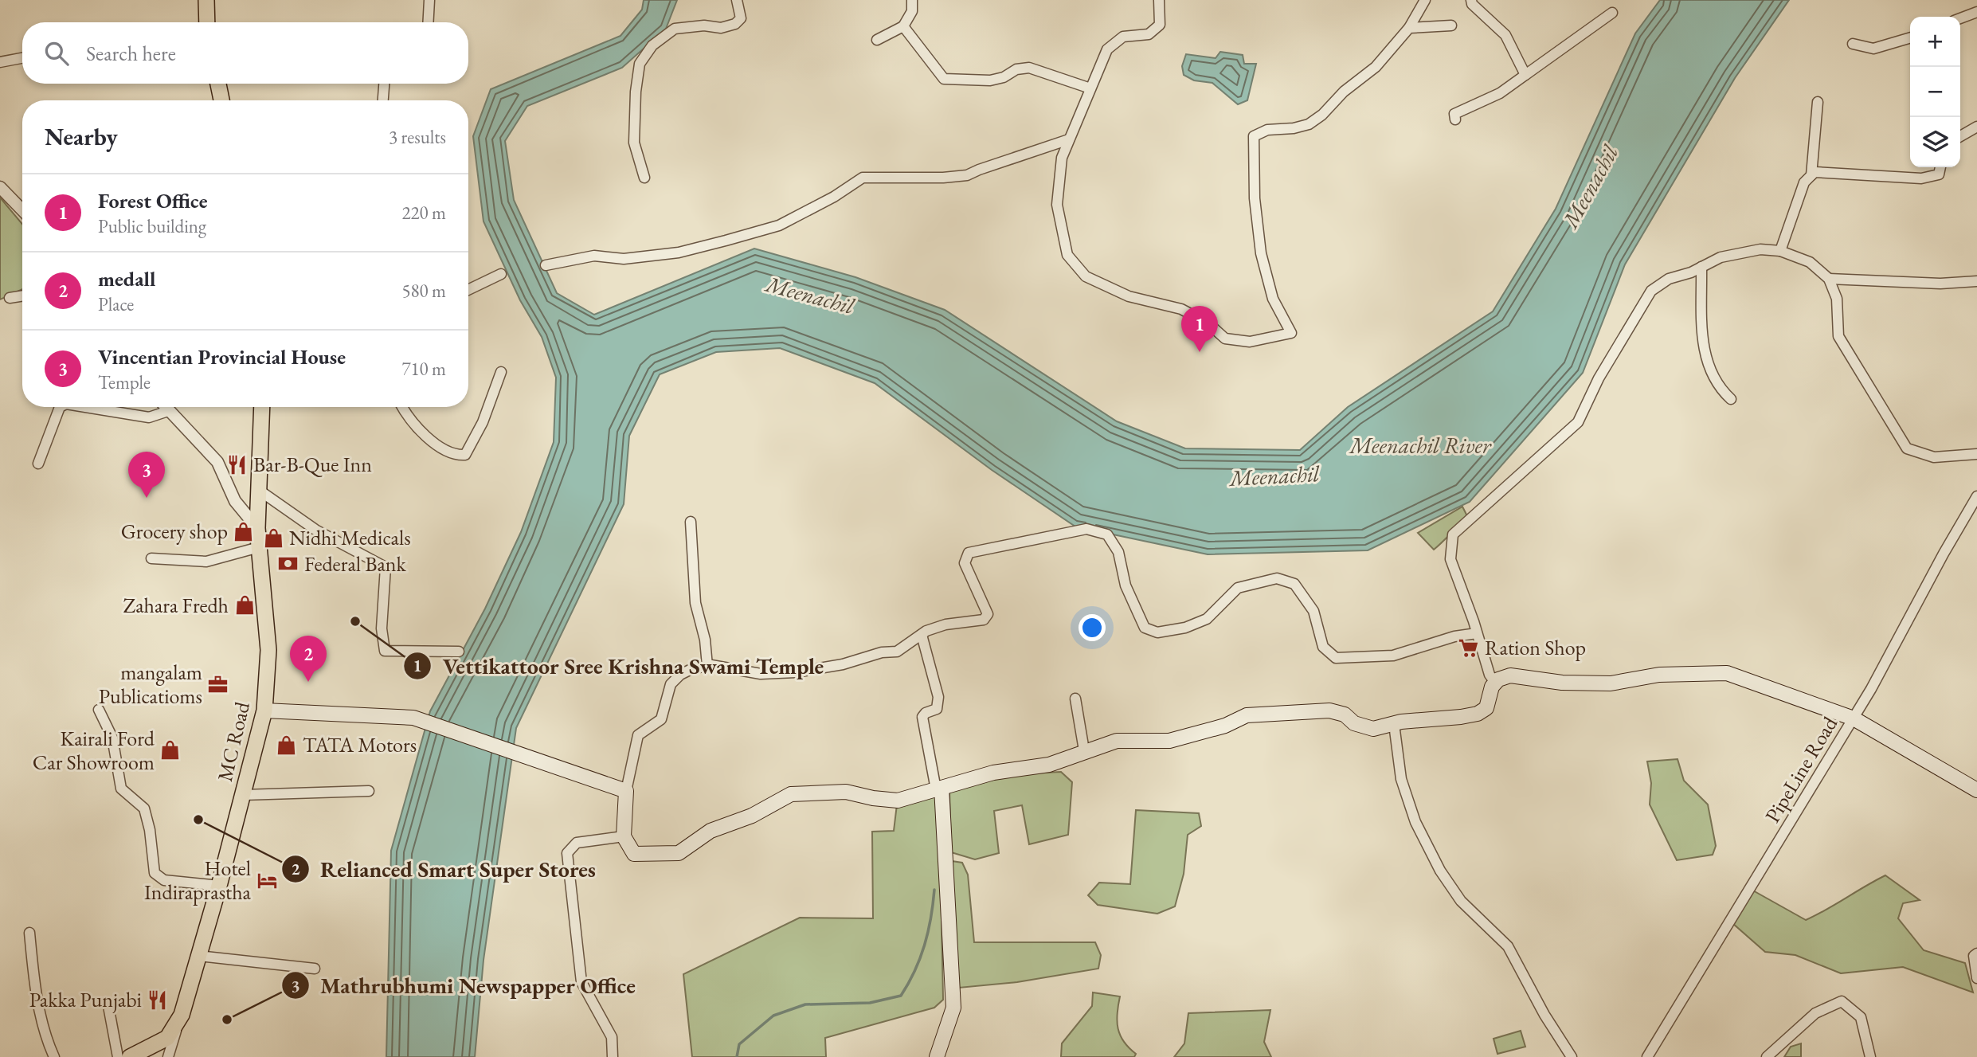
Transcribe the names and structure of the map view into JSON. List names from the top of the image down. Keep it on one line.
{"streets":{"main road":["MC Road"],"street":["PipeLine Road"]},"water":["Meenachil","Meenachil River"],"places":{"restaurant":["Bar-B-Que Inn","Pakka Punjabi"],"shop":["Grocery shop","Nidhi Medicals","Zahara Fredh","TATA Motors","Kairali Ford Car Showroom"],"bank":["Federal Bank"],"other":["Vettikattoor Sree Krishna Swami Temple","Relianced Smart Super Stores","Mathrubhumi Newspapper Office"],"supermarket":["Ration Shop"],"office":["mangalam Publicatioms"],"hotel":["Hotel Indiraprastha"]},"page":{"map_buttons":["+","−"],"search":"Search here","heading":["Nearby","3 results"],"list":[{"mark":"1","name":"Forest Office","note":"Public building","value":"220 m"},{"mark":"2","name":"medall","note":"Place","value":"580 m"},{"mark":"3","name":"Vincentian Provincial House","note":"Temple","value":"710 m"}],"pins":["1","3","2"]}}
